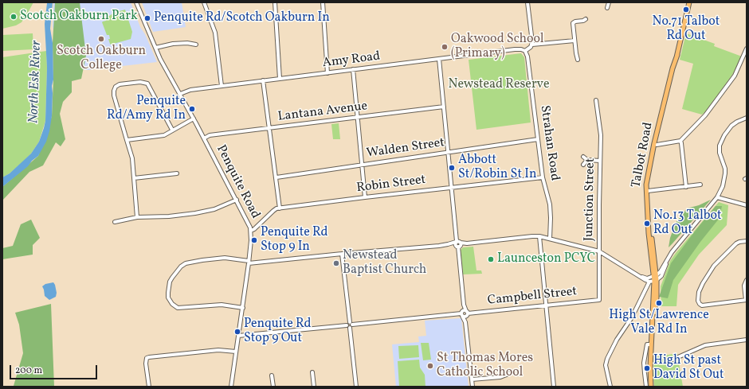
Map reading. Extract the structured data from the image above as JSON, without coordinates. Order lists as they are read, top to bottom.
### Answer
{
  "streets": {
    "main road": ["Talbot Road"],
    "street": [
      "Amy Road",
      "Lantana Avenue",
      "Strahan Road",
      "Walden Street",
      "Penquite Road",
      "Robin Street",
      "Junction Street",
      "Campbell Street"
    ]
  },
  "crossings": [
    ["Amy Road", "Strahan Road"],
    ["Amy Road", "Penquite Road"],
    ["Lantana Avenue", "Penquite Road"],
    ["Strahan Road", "Walden Street"],
    ["Strahan Road", "Robin Street"],
    ["Penquite Road", "Robin Street"],
    ["Junction Street", "Campbell Street"]
  ],
  "water": ["North Esk River"],
  "parks": ["Newstead Reserve"],
  "places": [
    "No.71 Talbot Rd Out",
    "Scotch Oakburn Park",
    "Penquite Rd/Scotch Oakburn In",
    "Scotch Oakburn College",
    "Oakwood School (Primary)",
    "Penquite Rd/Amy Rd In",
    "Abbott St/Robin St In",
    "No.13 Talbot Rd Out",
    "Penquite Rd Stop 9 In",
    "Launceston PCYC",
    "Newstead Baptist Church",
    "High St/Lawrence Vale Rd In",
    "Penquite Rd Stop 9 Out",
    "St Thomas Mores Catholic School",
    "High St past David St Out"
  ],
  "scale_bar": "200 m"
}
